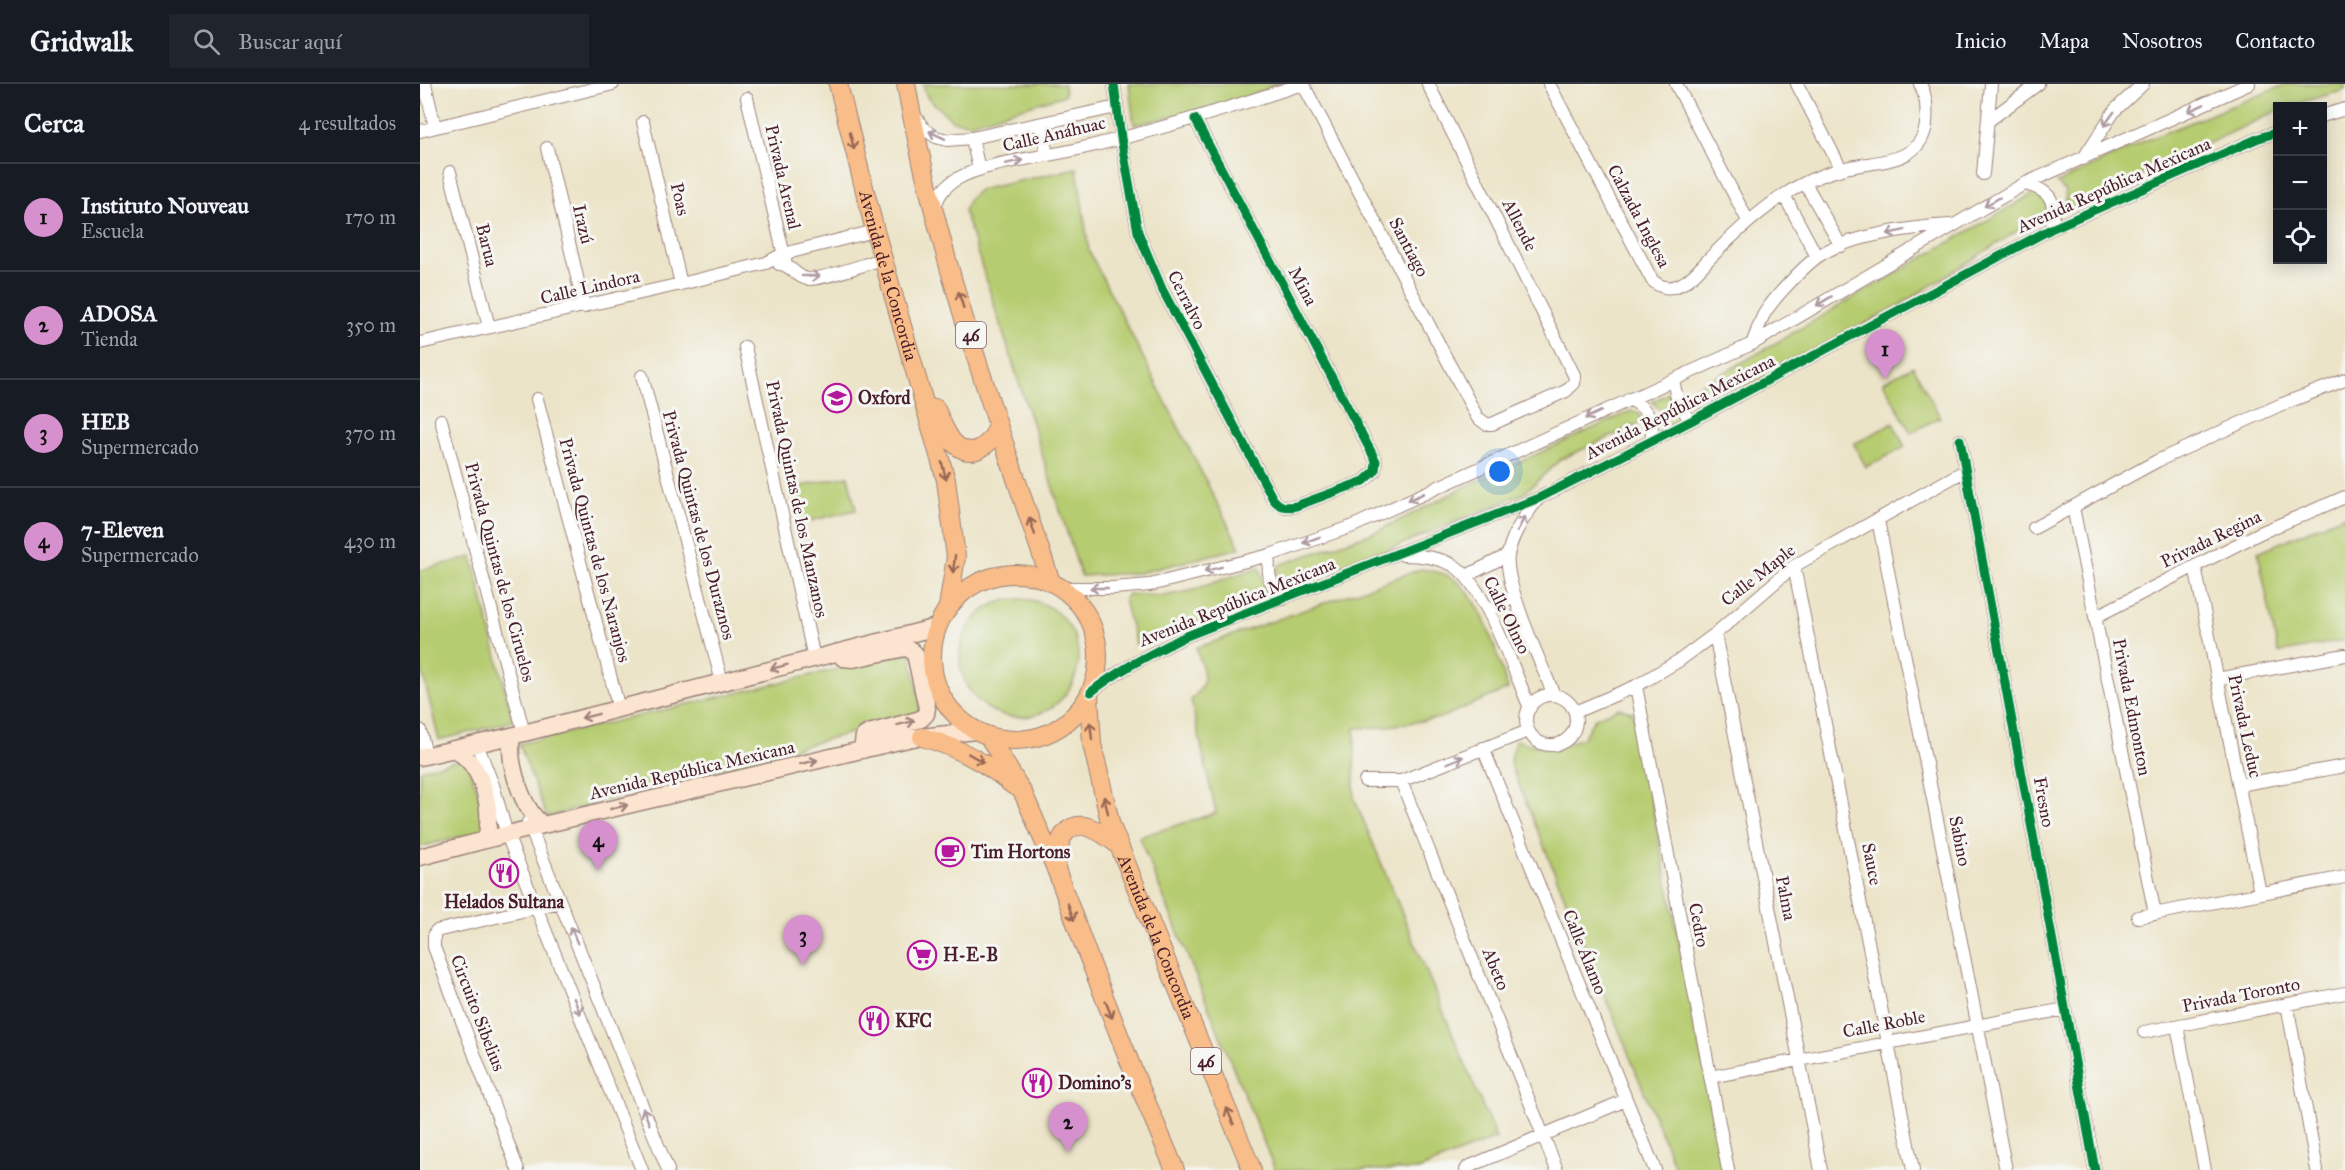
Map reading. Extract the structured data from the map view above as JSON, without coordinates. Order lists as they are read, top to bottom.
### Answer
{
  "streets": {
    "main road": ["Avenida República Mexicana", "Avenida de la Concordia", "46"],
    "street": [
      "Calle Anáhuac",
      "Privada Arenal",
      "Poas",
      "Calzada Inglesa",
      "Irazú",
      "Allende",
      "Barua",
      "Santiago",
      "Mina",
      "Calle Lindora",
      "Cerralvo",
      "Privada Quintas de los Manzanos",
      "Privada Quintas de los Duraznos",
      "Privada Regina",
      "Privada Quintas de los Naranjos",
      "Privada Quintas de los Ciruelos",
      "Calle Maple",
      "Calle Olmo",
      "Privada Edmonton",
      "Privada Leduc",
      "Fresno",
      "Sabino",
      "Sauce",
      "Palma",
      "Cedro",
      "Calle Álamo",
      "Abeto",
      "Privada Toronto",
      "Circuito Sibelius",
      "Calle Roble"
    ]
  },
  "crossings": [
    ["Calle Anáhuac", "Santiago"],
    ["Calle Anáhuac", "Mina"],
    ["Calle Anáhuac", "Cerralvo"],
    ["Calle Anáhuac", "46"],
    ["Privada Arenal", "Calle Lindora"],
    ["Avenida República Mexicana", "Avenida de la Concordia"],
    ["Avenida República Mexicana", "46"],
    ["Avenida República Mexicana", "Calle Olmo"],
    ["Poas", "Calle Lindora"],
    ["Irazú", "Calle Lindora"],
    ["Allende", "Santiago"],
    ["Barua", "Calle Lindora"],
    ["Avenida de la Concordia", "Calle Lindora"],
    ["Avenida de la Concordia", "46"],
    ["Mina", "Cerralvo"],
    ["Privada Regina", "Privada Edmonton"],
    ["Privada Regina", "Privada Leduc"],
    ["Calle Maple", "Calle Olmo"],
    ["Calle Maple", "Fresno"],
    ["Calle Maple", "Sabino"],
    ["Calle Maple", "Sauce"],
    ["Calle Maple", "Palma"],
    ["Calle Maple", "Cedro"],
    ["Fresno", "Calle Roble"],
    ["Sabino", "Calle Roble"],
    ["Sauce", "Calle Roble"],
    ["Palma", "Calle Roble"],
    ["Cedro", "Calle Roble"]
  ],
  "places": {
    "school or university": ["Oxford"],
    "cafe": ["Tim Hortons"],
    "restaurant": ["Helados Sultana", "KFC", "Domino's"],
    "supermarket": ["H-E-B"]
  },
  "page": {
    "header": "Gridwalk",
    "search": "Buscar aquí",
    "nav": [
      "Inicio",
      "Mapa",
      "Nosotros",
      "Contacto"
    ],
    "heading": ["Cerca", "4 resultados"],
    "map_buttons": ["+", "−"],
    "list": [
      {
        "mark": "1",
        "name": "Instituto Nouveau",
        "note": "Escuela",
        "value": "170 m"
      },
      {
        "mark": "2",
        "name": "ADOSA",
        "note": "Tienda",
        "value": "350 m"
      },
      {
        "mark": "3",
        "name": "HEB",
        "note": "Supermercado",
        "value": "370 m"
      },
      {
        "mark": "4",
        "name": "7-Eleven",
        "note": "Supermercado",
        "value": "430 m"
      }
    ],
    "pins": [
      "1",
      "4",
      "3",
      "2"
    ]
  }
}
